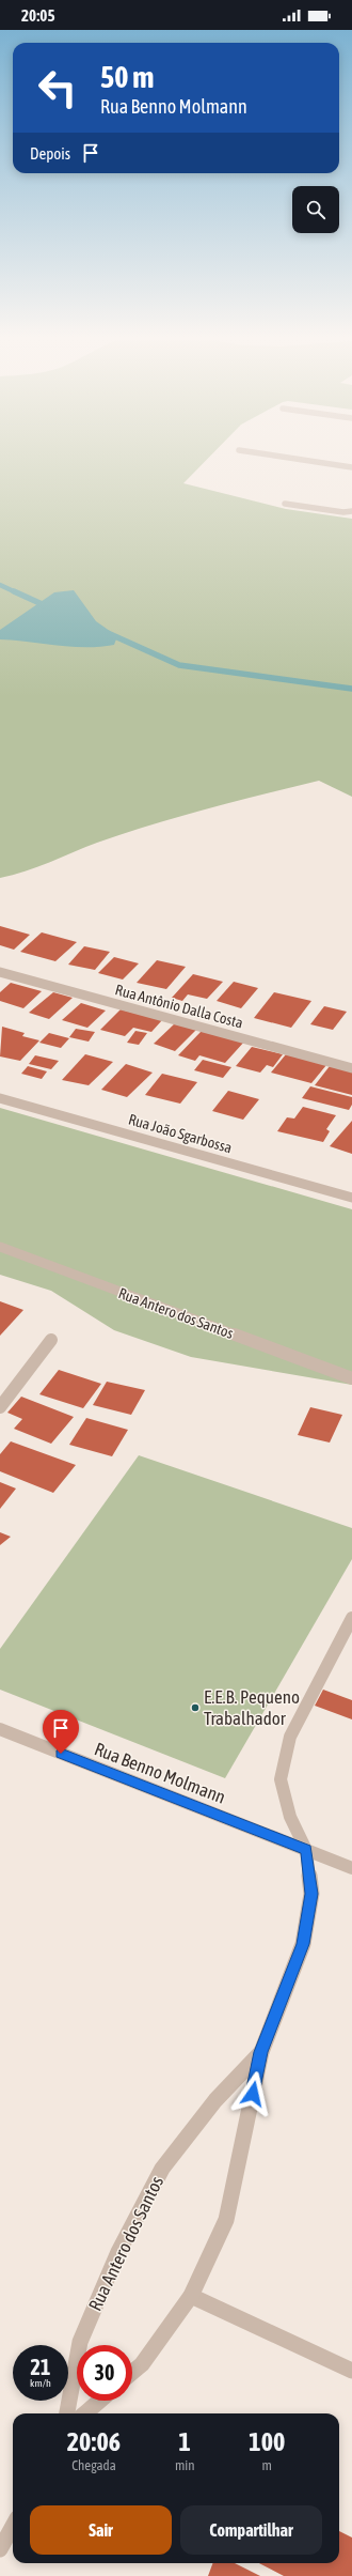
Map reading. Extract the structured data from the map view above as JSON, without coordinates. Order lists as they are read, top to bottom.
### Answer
{
  "streets": {
    "street": [
      "Rua Antônio Dalla Costa",
      "Rua João Sgarbossa",
      "Rua Antero dos Santos",
      "Rua Benno Molmann"
    ]
  },
  "crossings": [
    ["Rua Antero dos Santos", "Rua Benno Molmann"]
  ],
  "places": ["E.E.B. Pequeno Trabalhador"],
  "page": {
    "status": "20:05",
    "turn": ["50 m", "Rua Benno Molmann"],
    "then": "Depois",
    "speed": "21 km/h",
    "limit": "30",
    "eta": [
      "20:06",
      "Chegada",
      "1",
      "min",
      "100",
      "m"
    ],
    "buttons": ["Sair", "Compartilhar"]
  }
}
